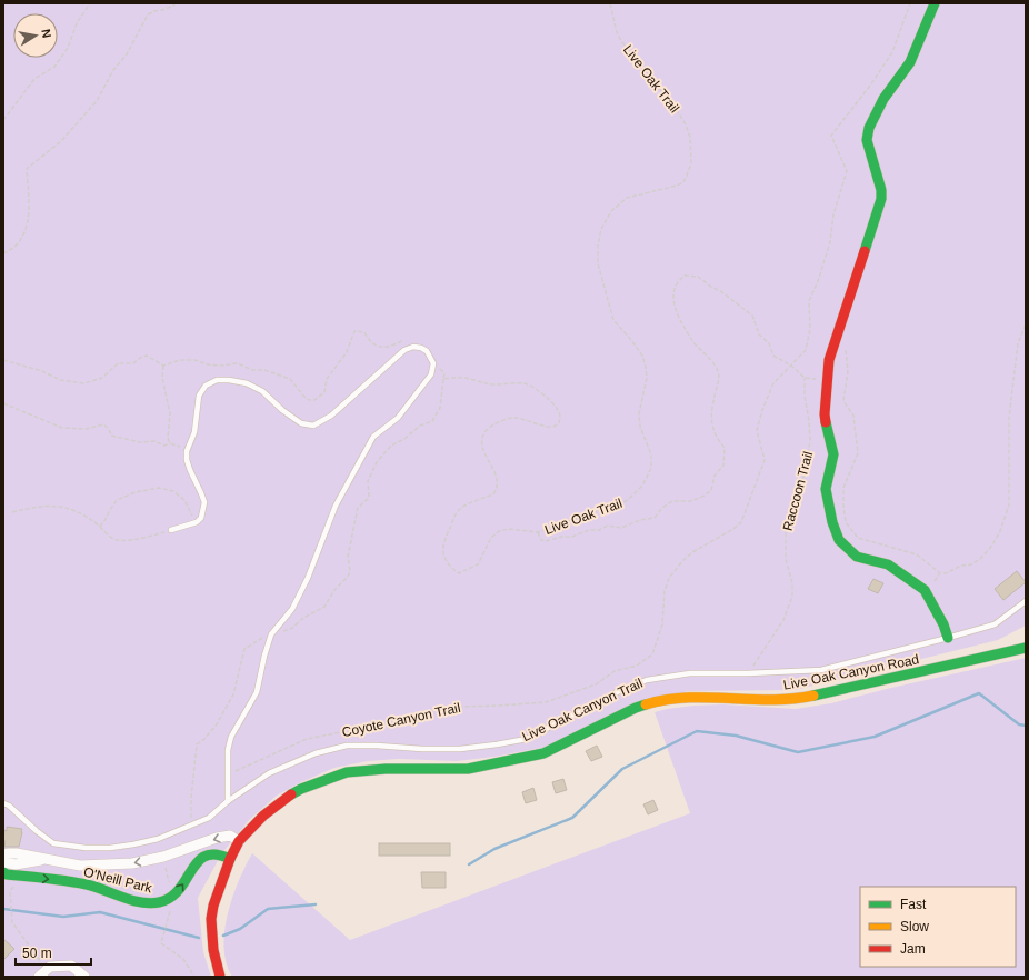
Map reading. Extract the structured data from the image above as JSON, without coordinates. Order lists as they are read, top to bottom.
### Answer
{
  "streets": {
    "main road": ["Live Oak Canyon Road", "O'Neill Park"],
    "lane": ["Live Oak Canyon Trail"],
    "path": ["Live Oak Trail", "Raccoon Trail", "Coyote Canyon Trail"]
  },
  "crossings": [
    ["Raccoon Trail", "Live Oak Canyon Trail"],
    ["Live Oak Canyon Road", "O'Neill Park"]
  ],
  "legend": ["Fast", "Slow", "Jam"],
  "scale_bar": "50 m",
  "north": "right"
}
